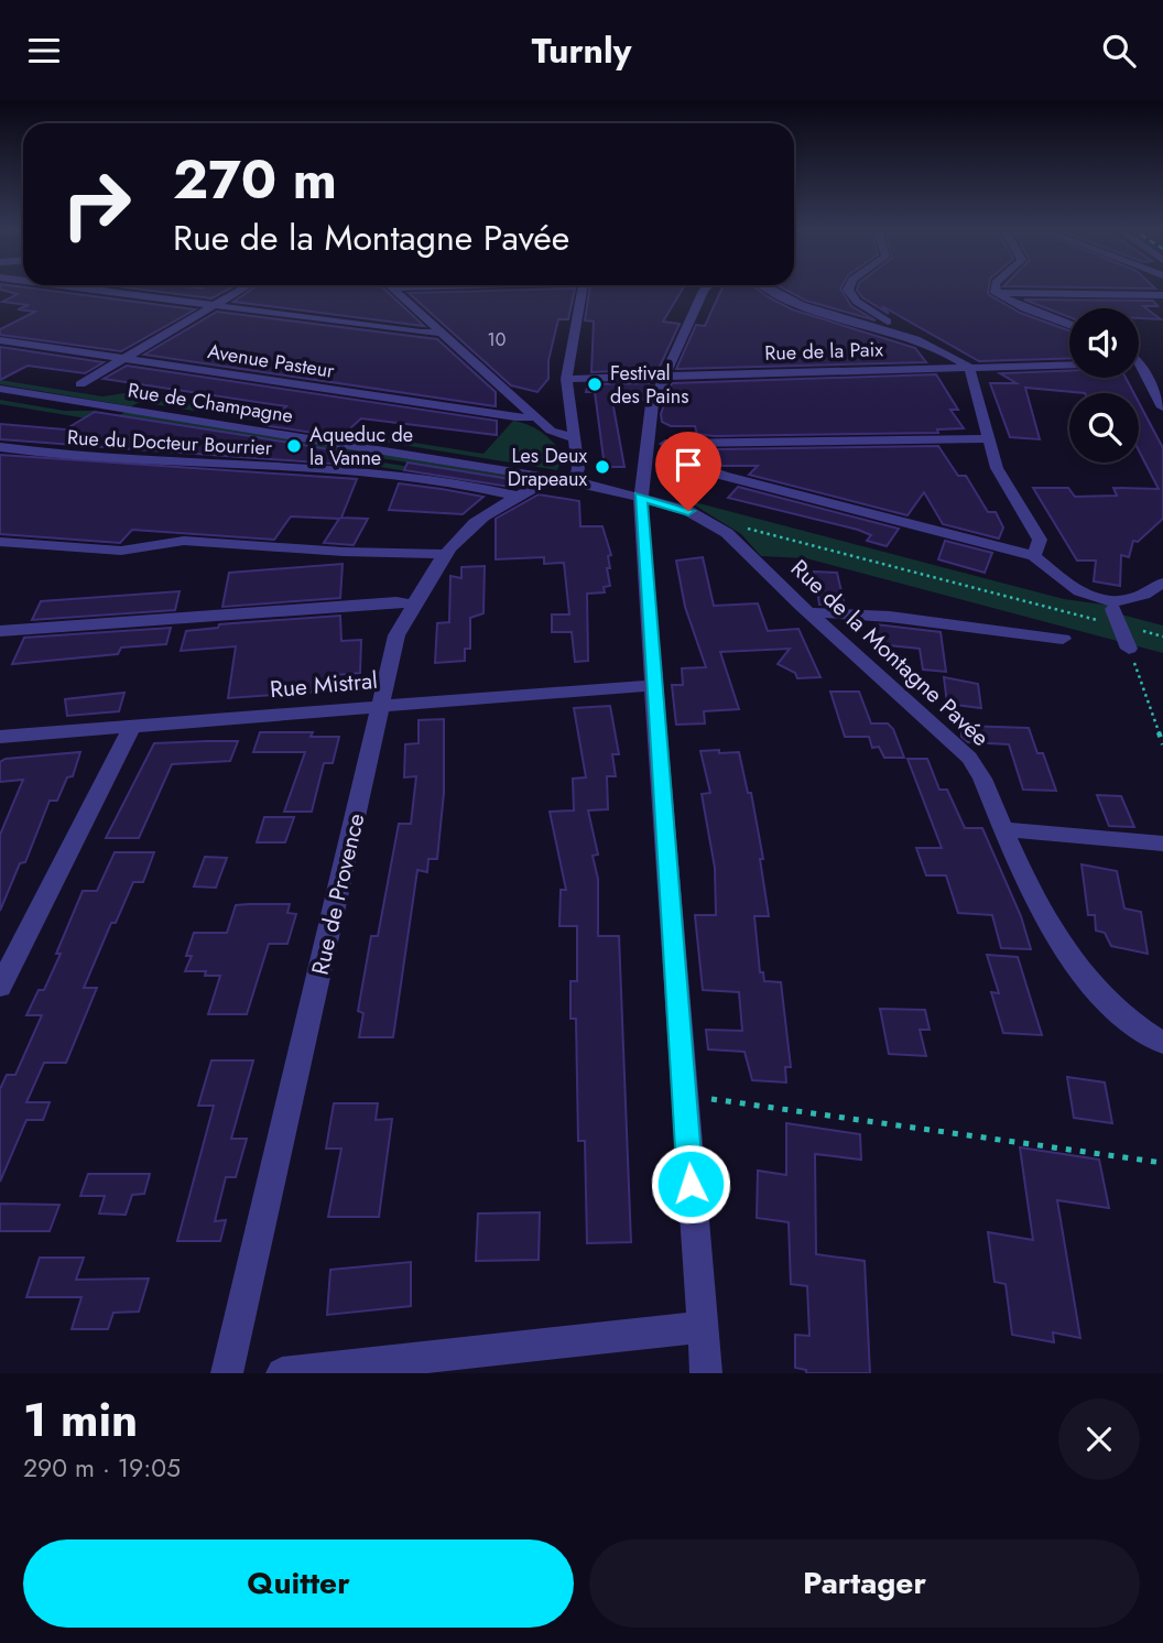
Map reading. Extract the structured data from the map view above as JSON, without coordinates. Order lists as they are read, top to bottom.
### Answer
{
  "streets": {
    "street": [
      "Rue de la Paix",
      "Avenue Pasteur",
      "Rue de Champagne",
      "Rue du Docteur Bourrier",
      "Rue de la Montagne Pavée",
      "Rue Mistral",
      "Rue de Provence"
    ]
  },
  "crossings": [
    ["Rue de Champagne", "Rue de la Montagne Pavée"],
    ["Rue de Champagne", "Rue de Provence"],
    ["Rue du Docteur Bourrier", "Rue de Provence"],
    ["Rue Mistral", "Rue de Provence"]
  ],
  "places": ["Festival des Pains", "Aqueduc de la Vanne", "Les Deux Drapeaux"],
  "house_numbers": ["10"],
  "page": {
    "header": "Turnly",
    "turn": ["270 m", "Rue de la Montagne Pavée"],
    "heading": ["1 min", "290 m · 19:05"],
    "buttons": ["Quitter", "Partager"]
  }
}
